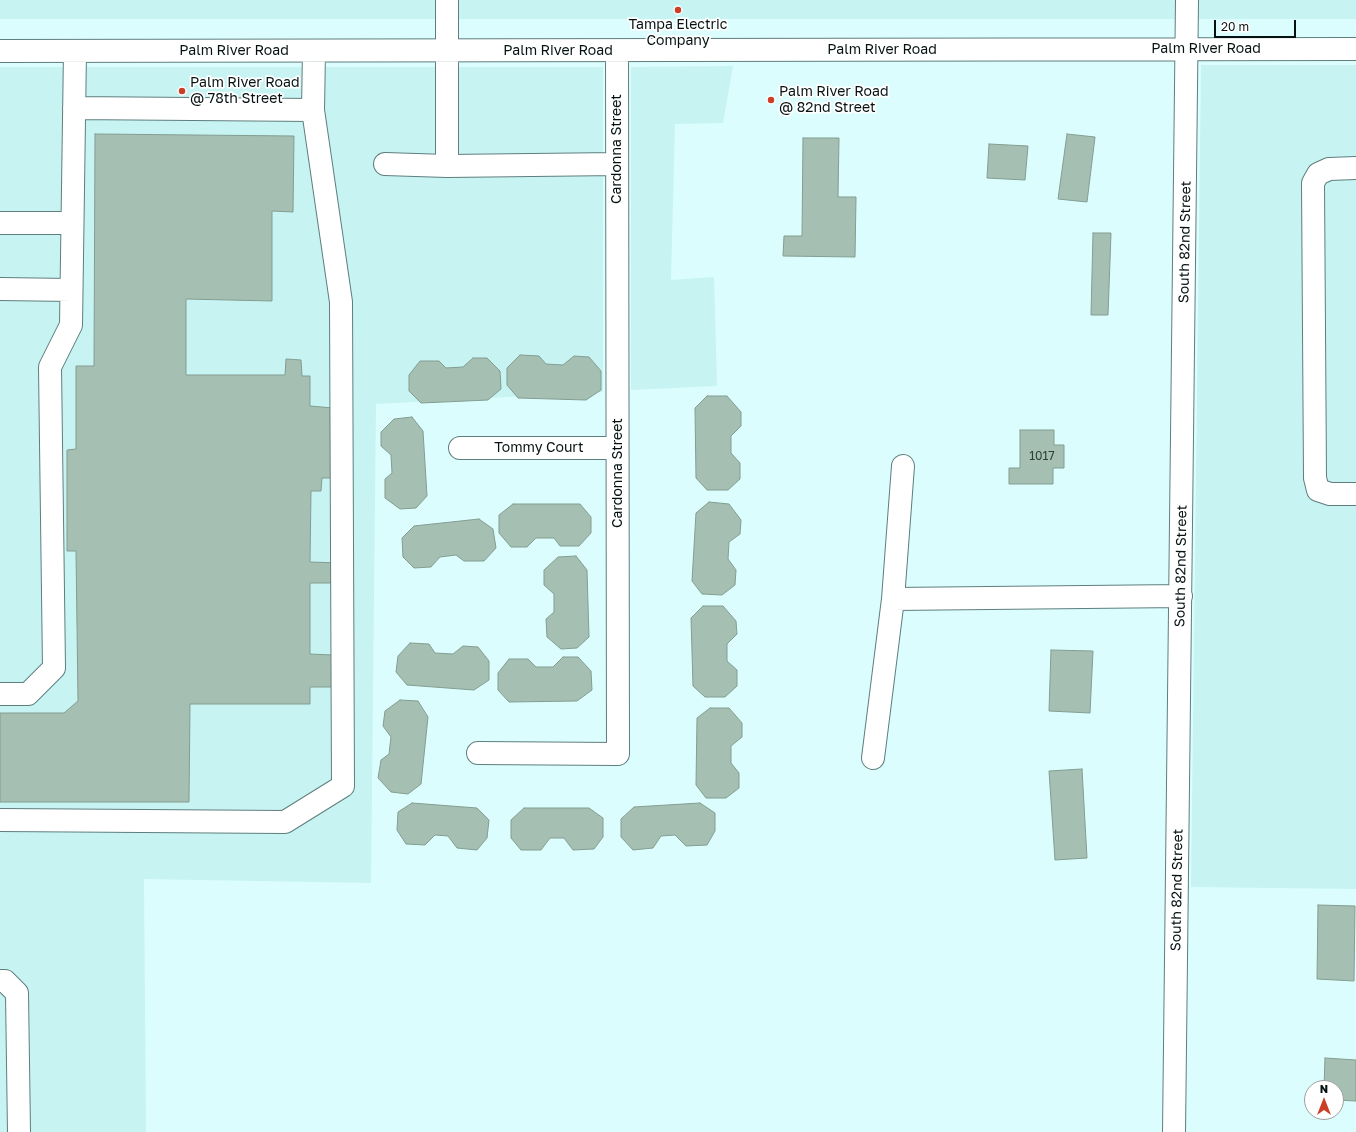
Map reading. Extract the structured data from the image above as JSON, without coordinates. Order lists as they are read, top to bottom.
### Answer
{
  "streets": {
    "street": [
      "Palm River Road",
      "Cardonna Street",
      "South 82nd Street",
      "Tommy Court"
    ]
  },
  "crossings": [
    ["Palm River Road", "Cardonna Street"],
    ["Palm River Road", "South 82nd Street"],
    ["Cardonna Street", "Tommy Court"]
  ],
  "places": ["Tampa Electric Company", "Palm River Road @ 78th Street", "Palm River Road @ 82nd Street"],
  "house_numbers": ["1017"],
  "scale_bar": "20 m",
  "north": "top"
}
